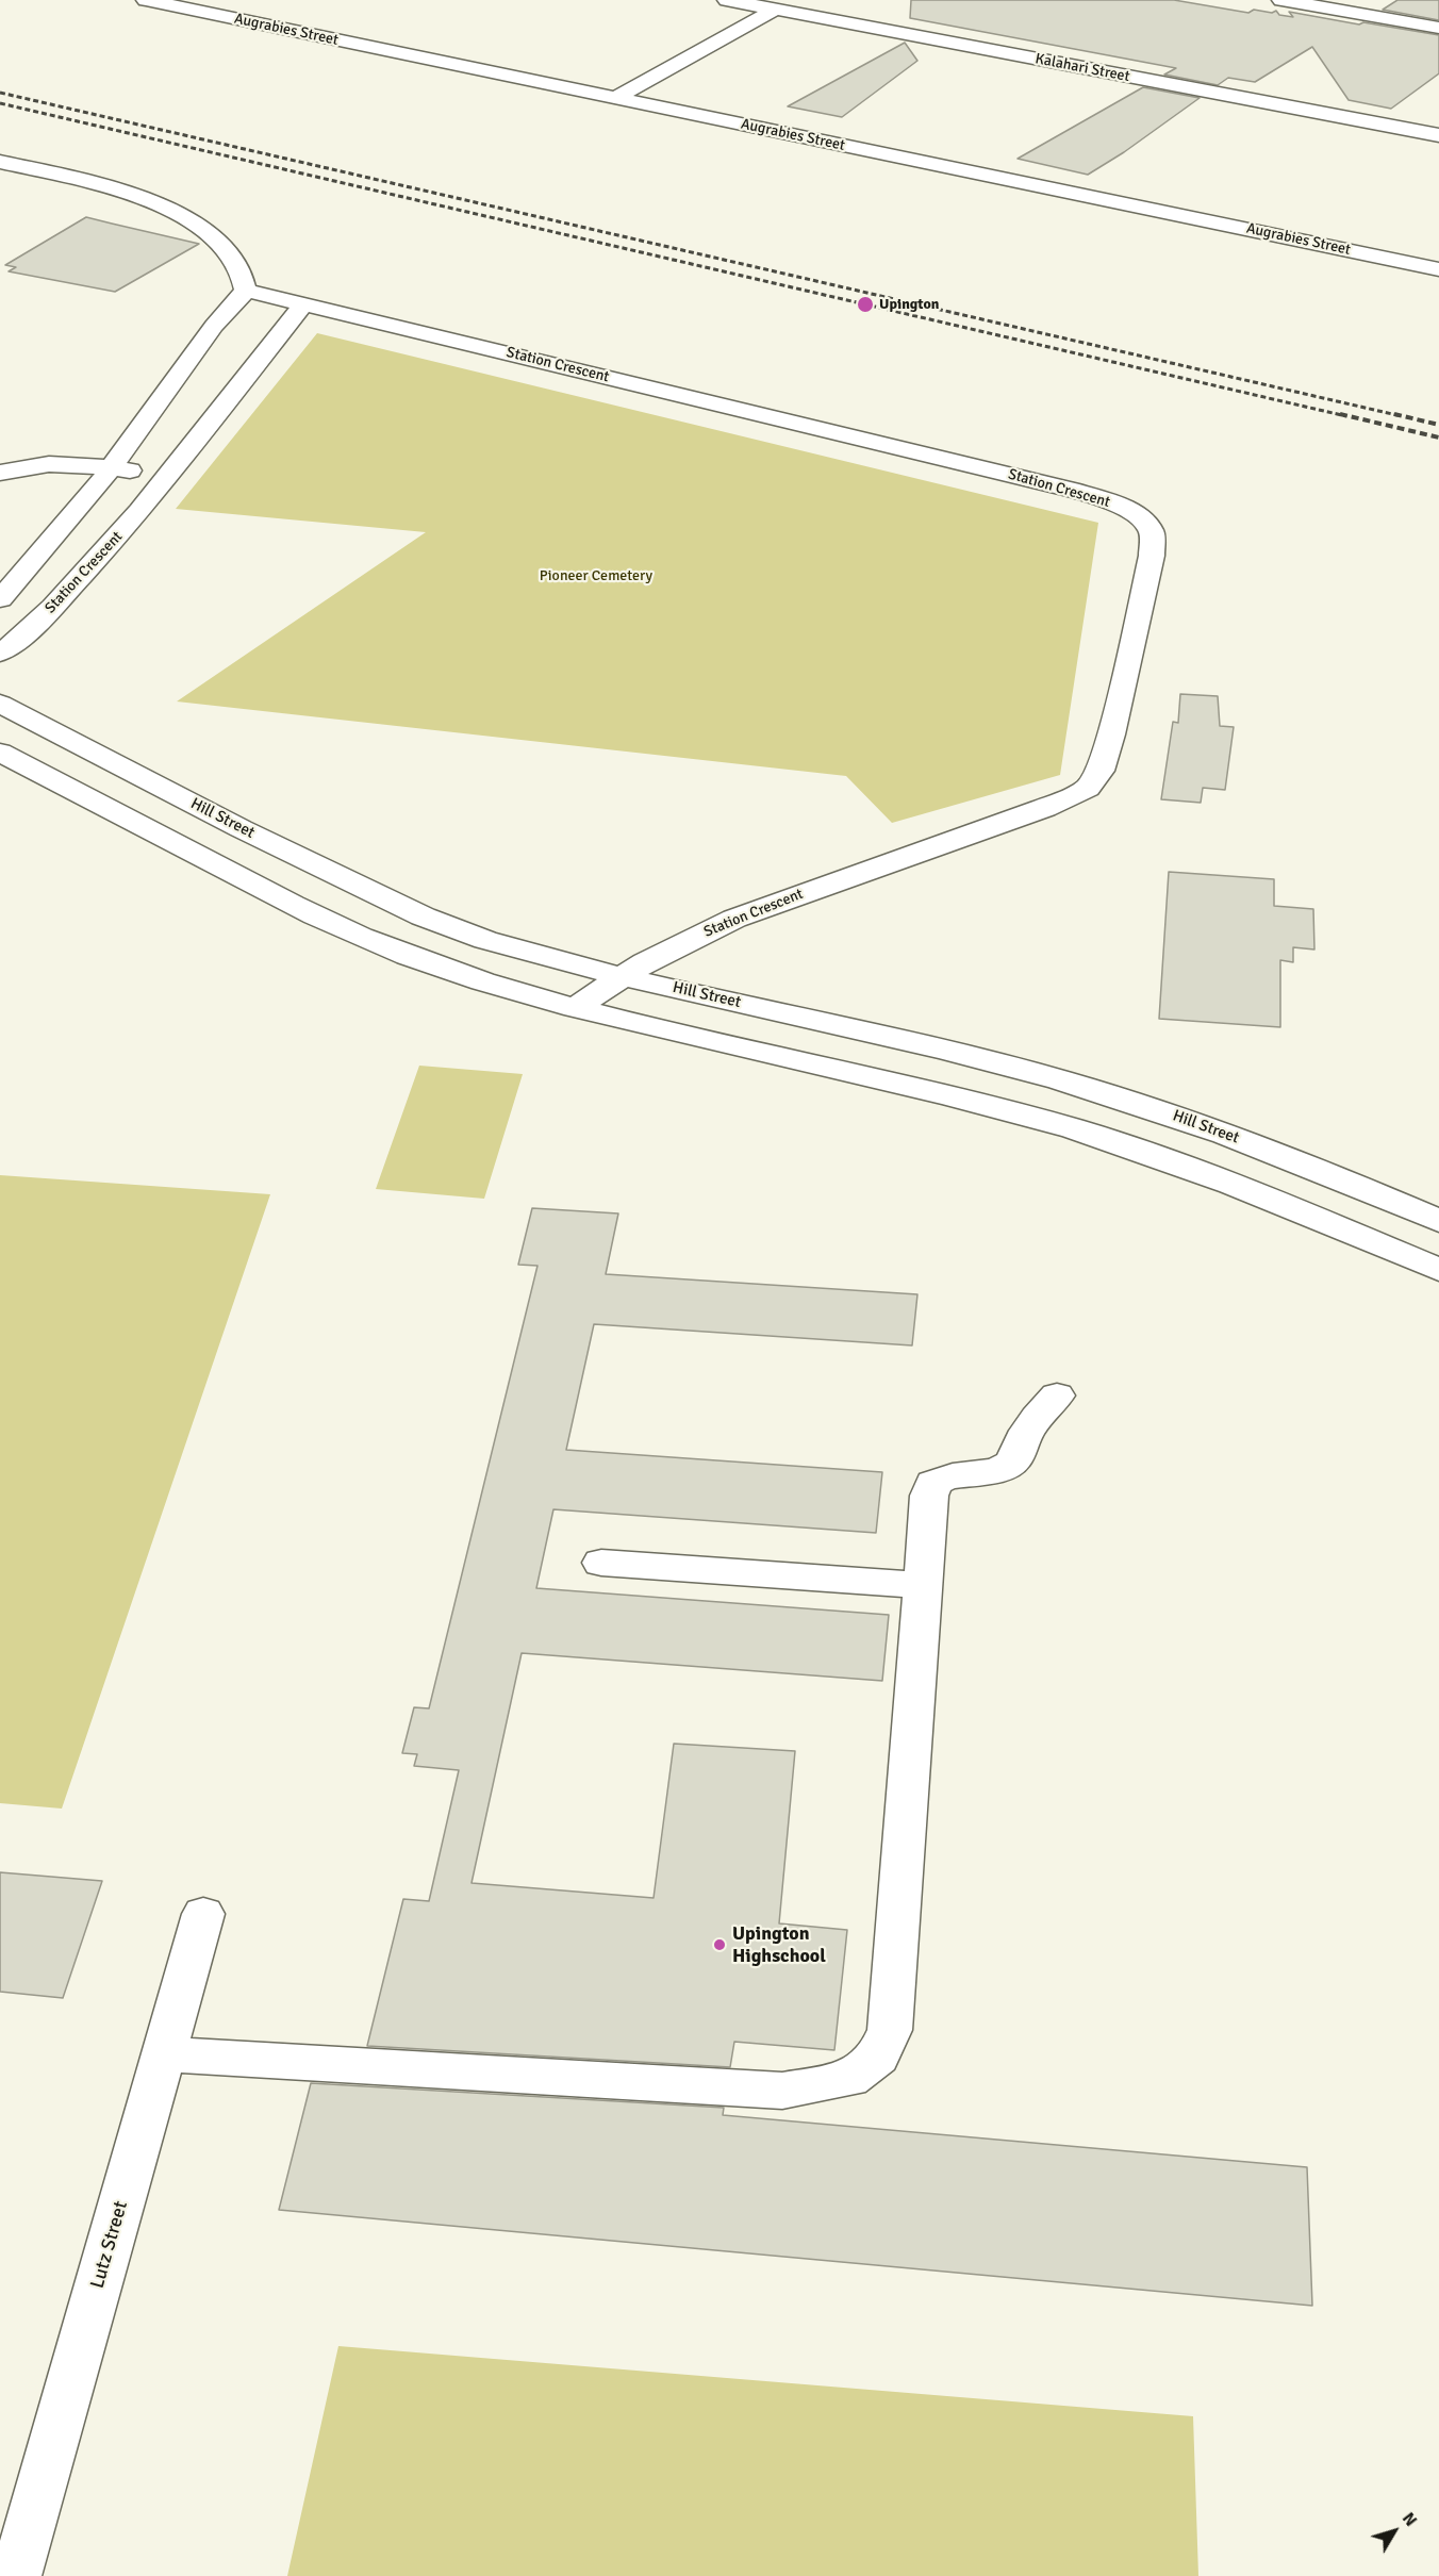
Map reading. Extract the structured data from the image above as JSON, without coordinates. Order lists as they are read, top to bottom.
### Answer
{
  "streets": {
    "street": [
      "Augrabies Street",
      "Kalahari Street",
      "Station Crescent",
      "Hill Street",
      "Lutz Street"
    ]
  },
  "crossings": [
    ["Station Crescent", "Hill Street"]
  ],
  "parks": ["Pioneer Cemetery"],
  "places": ["Upington", "Upington Highschool"],
  "north": "top right"
}
